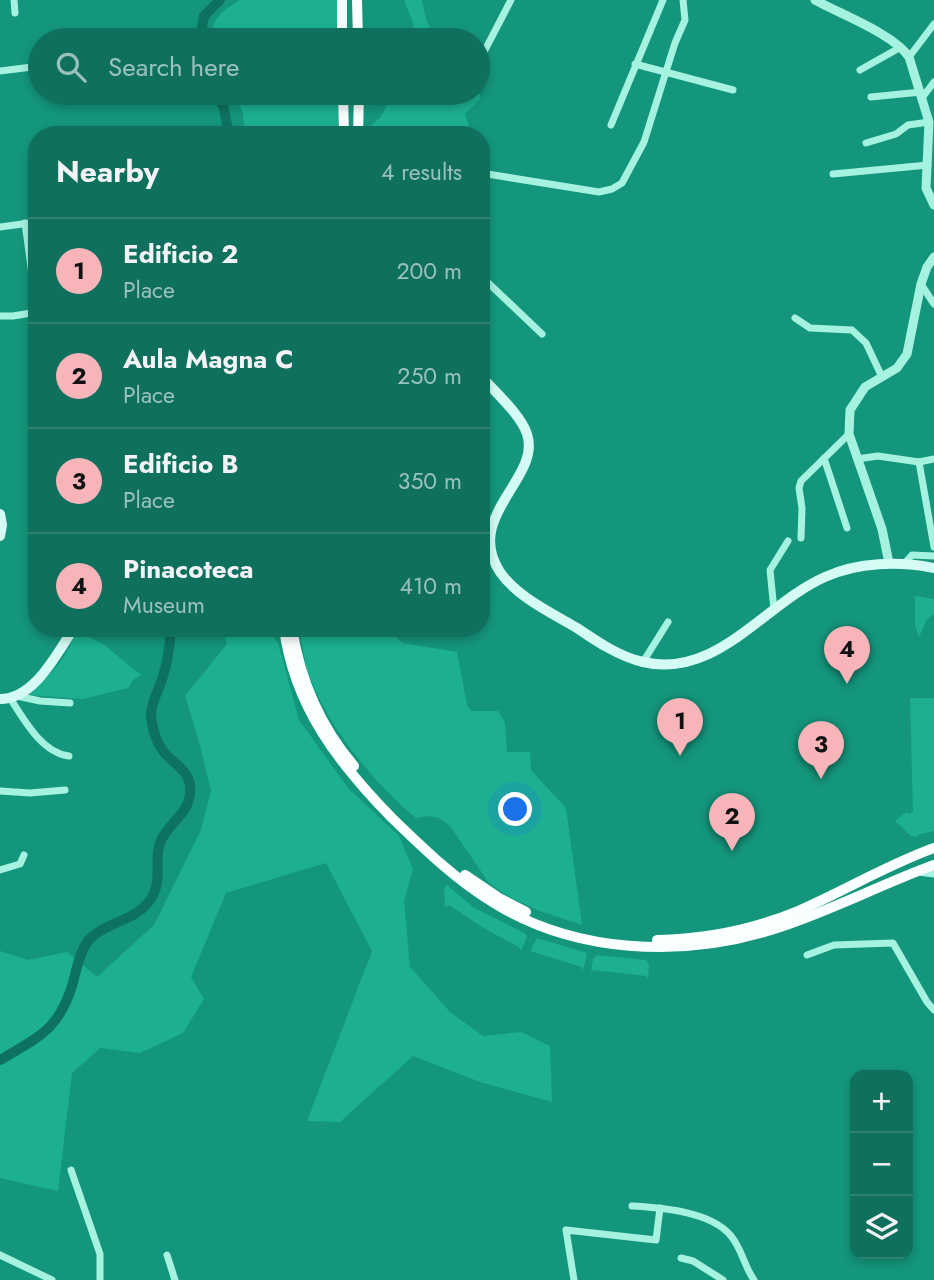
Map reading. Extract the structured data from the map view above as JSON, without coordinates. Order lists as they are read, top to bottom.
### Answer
{
  "page": {
    "search": "Search here",
    "heading": ["Nearby", "4 results"],
    "list": [
      {
        "mark": "1",
        "name": "Edificio 2",
        "note": "Place",
        "value": "200 m"
      },
      {
        "mark": "2",
        "name": "Aula Magna C",
        "note": "Place",
        "value": "250 m"
      },
      {
        "mark": "3",
        "name": "Edificio B",
        "note": "Place",
        "value": "350 m"
      },
      {
        "mark": "4",
        "name": "Pinacoteca",
        "note": "Museum",
        "value": "410 m"
      }
    ],
    "pins": [
      "4",
      "1",
      "3",
      "2"
    ],
    "map_buttons": ["+", "−"]
  }
}
